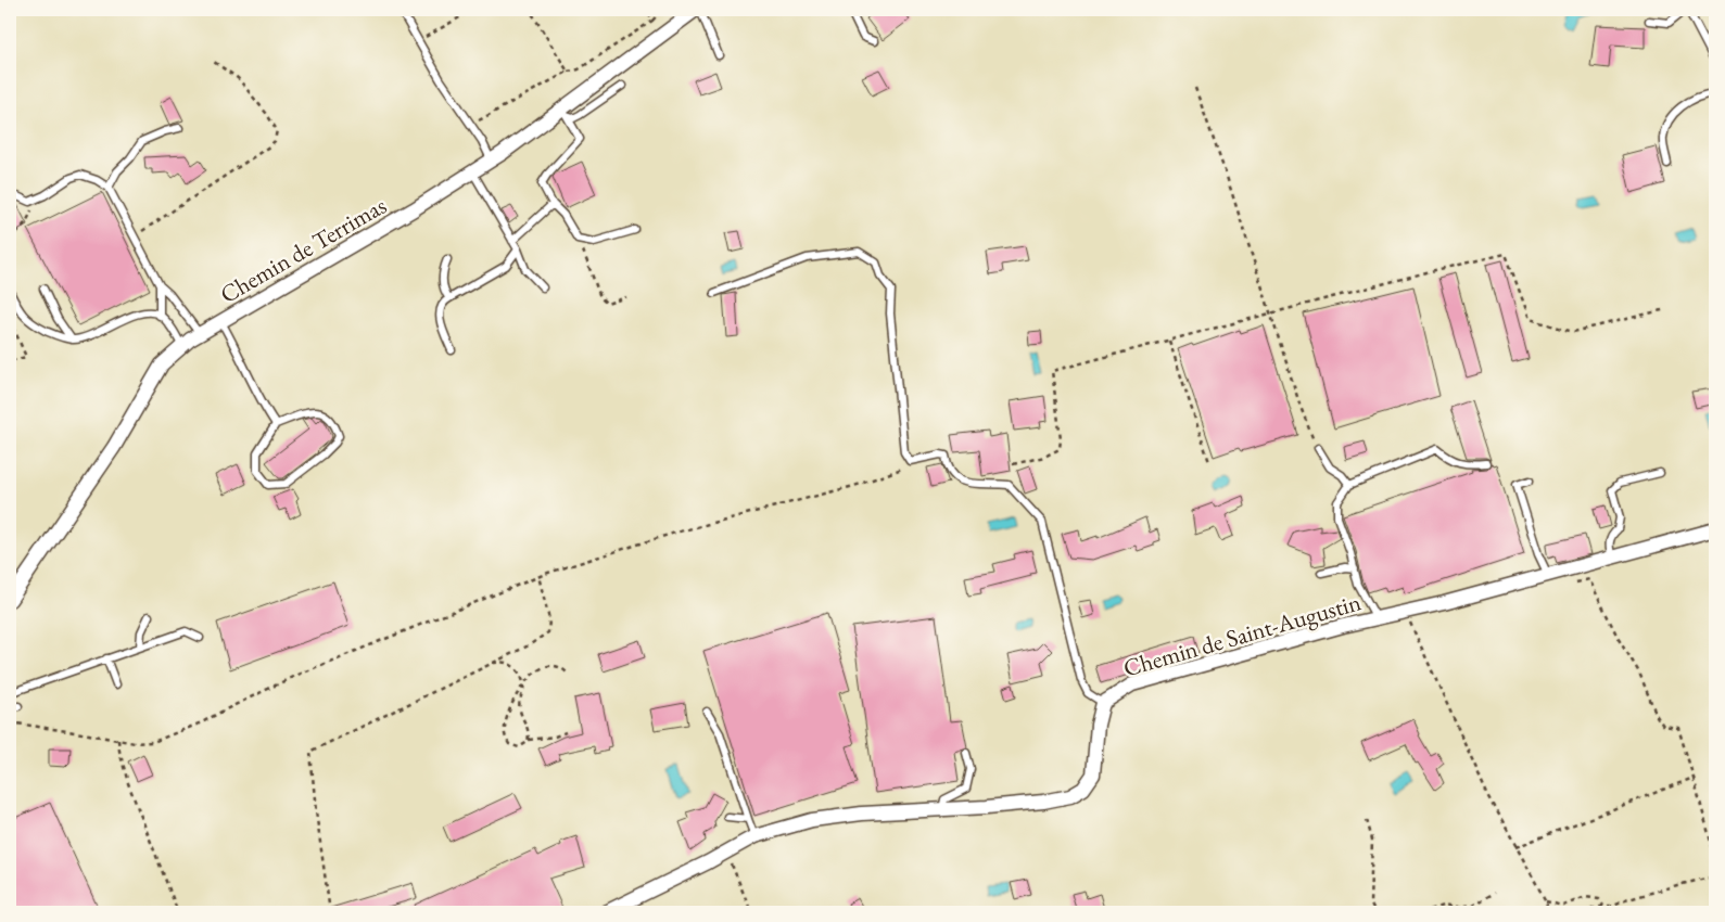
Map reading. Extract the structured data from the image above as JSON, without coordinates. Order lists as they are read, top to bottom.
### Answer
{
  "streets": {
    "street": ["Chemin de Terrimas", "Chemin de Saint-Augustin"]
  }
}
